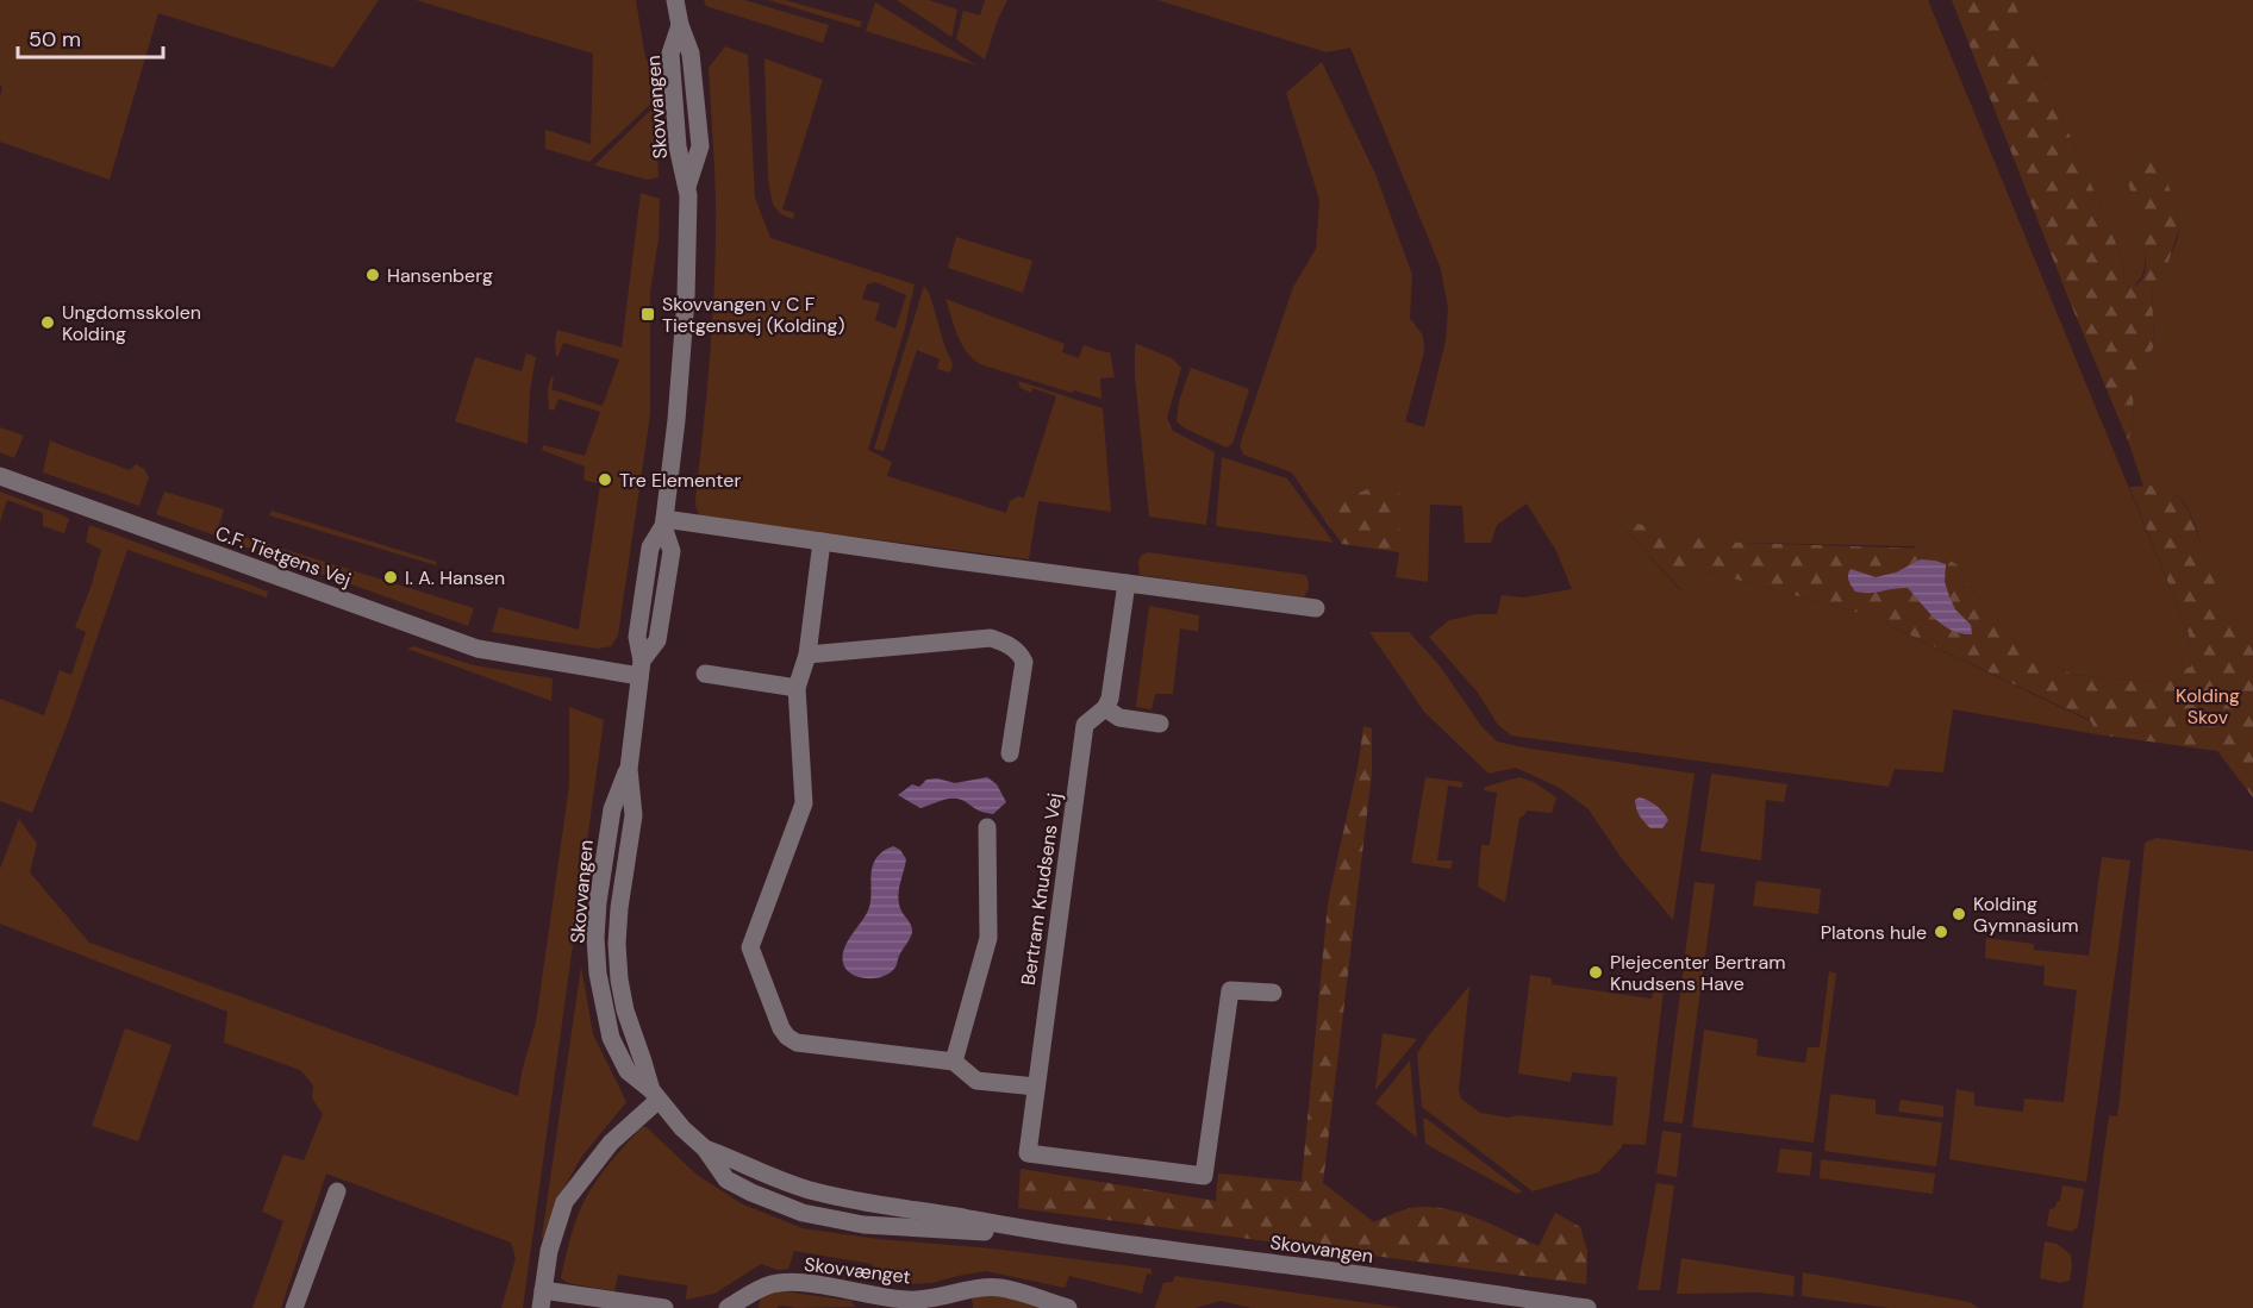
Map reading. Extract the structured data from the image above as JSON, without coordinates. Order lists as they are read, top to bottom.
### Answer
{
  "streets": {
    "street": [
      "Skovvangen",
      "C.F. Tietgens Vej",
      "Bertram Knudsens Vej",
      "Skovvænget"
    ]
  },
  "crossings": [
    ["Skovvangen", "C.F. Tietgens Vej"]
  ],
  "parks": ["Kolding Skov"],
  "places": {
    "other": [
      "Hansenberg",
      "Ungdomsskolen Kolding",
      "Tre Elementer",
      "I. A. Hansen",
      "Kolding Gymnasium",
      "Platons hule",
      "Plejecenter Bertram Knudsens Have"
    ],
    "transit": ["Skovvangen v C F Tietgensvej (Kolding)"]
  },
  "scale_bar": "50 m"
}
